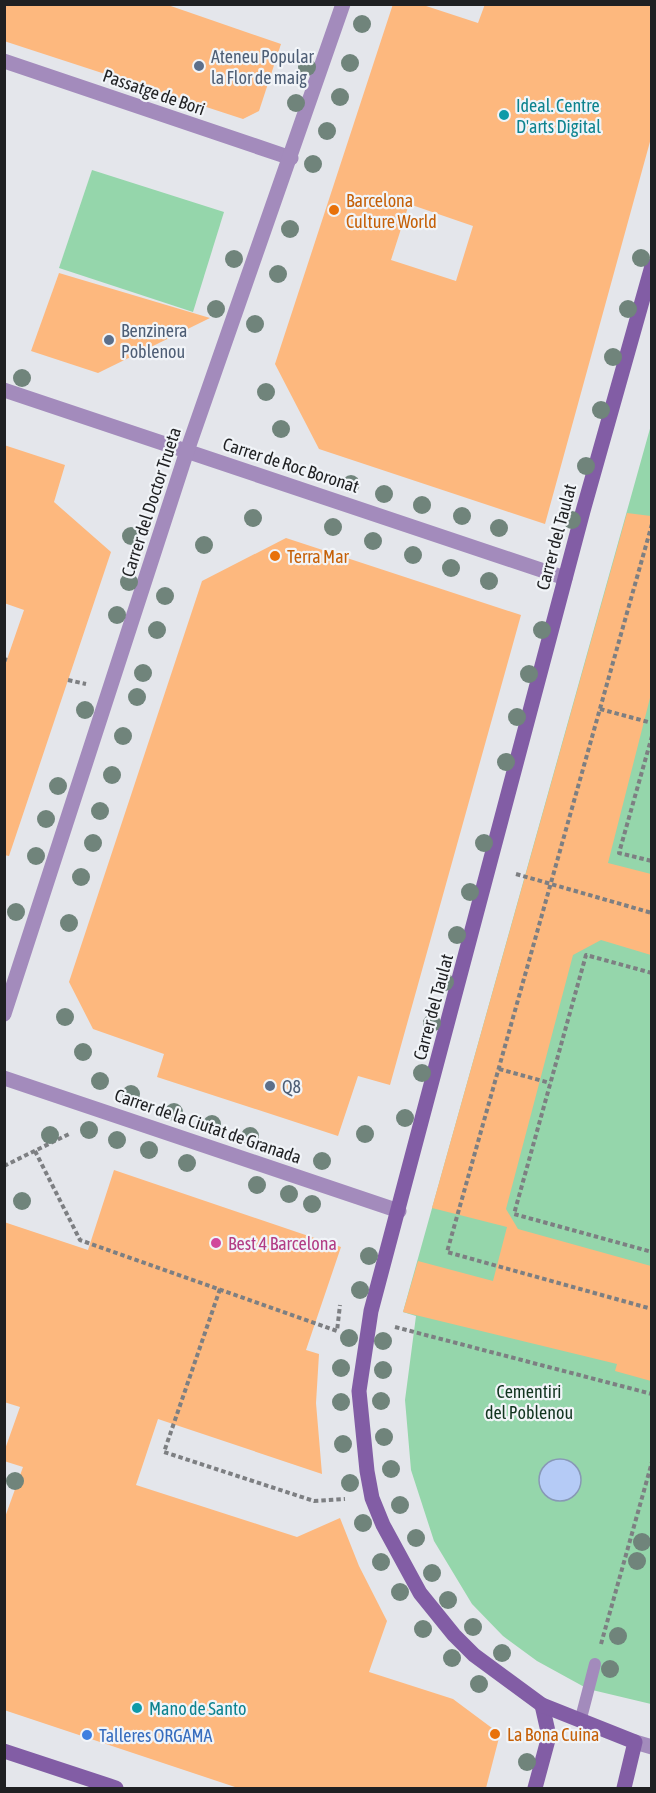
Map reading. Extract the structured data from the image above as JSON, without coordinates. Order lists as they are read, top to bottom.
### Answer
{
  "streets": {
    "street": [
      "Passatge de Bori",
      "Carrer de Roc Boronat",
      "Carrer del Doctor Trueta",
      "Carrer del Taulat",
      "Carrer de la Ciutat de Granada"
    ]
  },
  "crossings": [
    ["Passatge de Bori", "Carrer del Doctor Trueta"],
    ["Carrer de Roc Boronat", "Carrer del Doctor Trueta"],
    ["Carrer de Roc Boronat", "Carrer del Taulat"],
    ["Carrer del Taulat", "Carrer de la Ciutat de Granada"]
  ],
  "parks": ["Cementiri del Poblenou"],
  "places": [
    "Ateneu Popular la Flor de maig",
    "Ideal. Centre D'arts Digital",
    "Barcelona Culture World",
    "Benzinera Poblenou",
    "Terra Mar",
    "Q8",
    "Best 4 Barcelona",
    "Mano de Santo",
    "La Bona Cuina",
    "Talleres ORGAMA"
  ]
}
